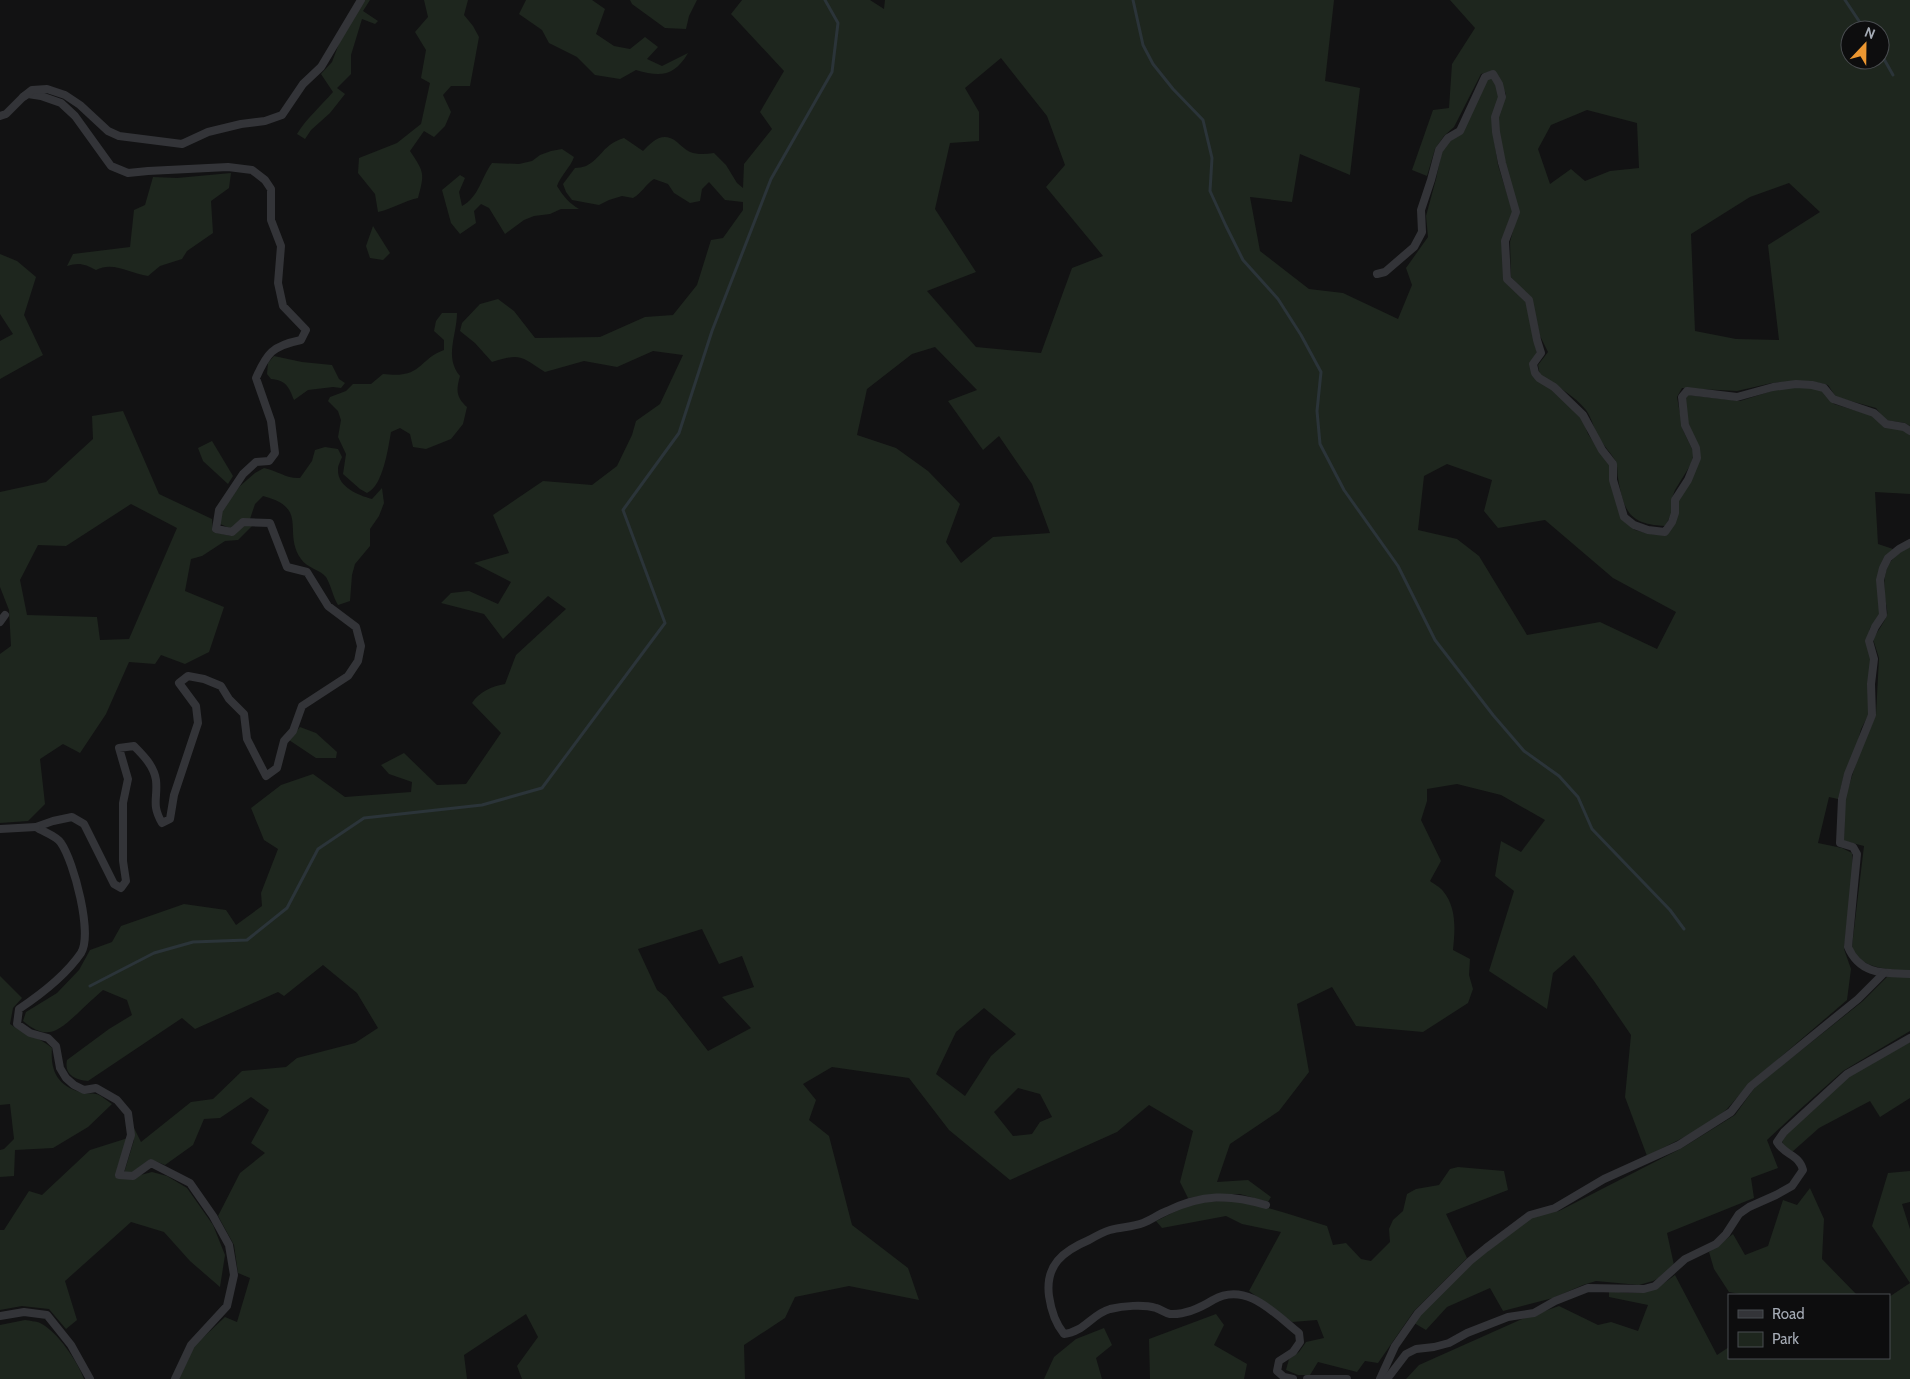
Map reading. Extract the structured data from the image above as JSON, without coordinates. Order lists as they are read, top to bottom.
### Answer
{
  "legend": ["Road", "Park"],
  "north": "top"
}
